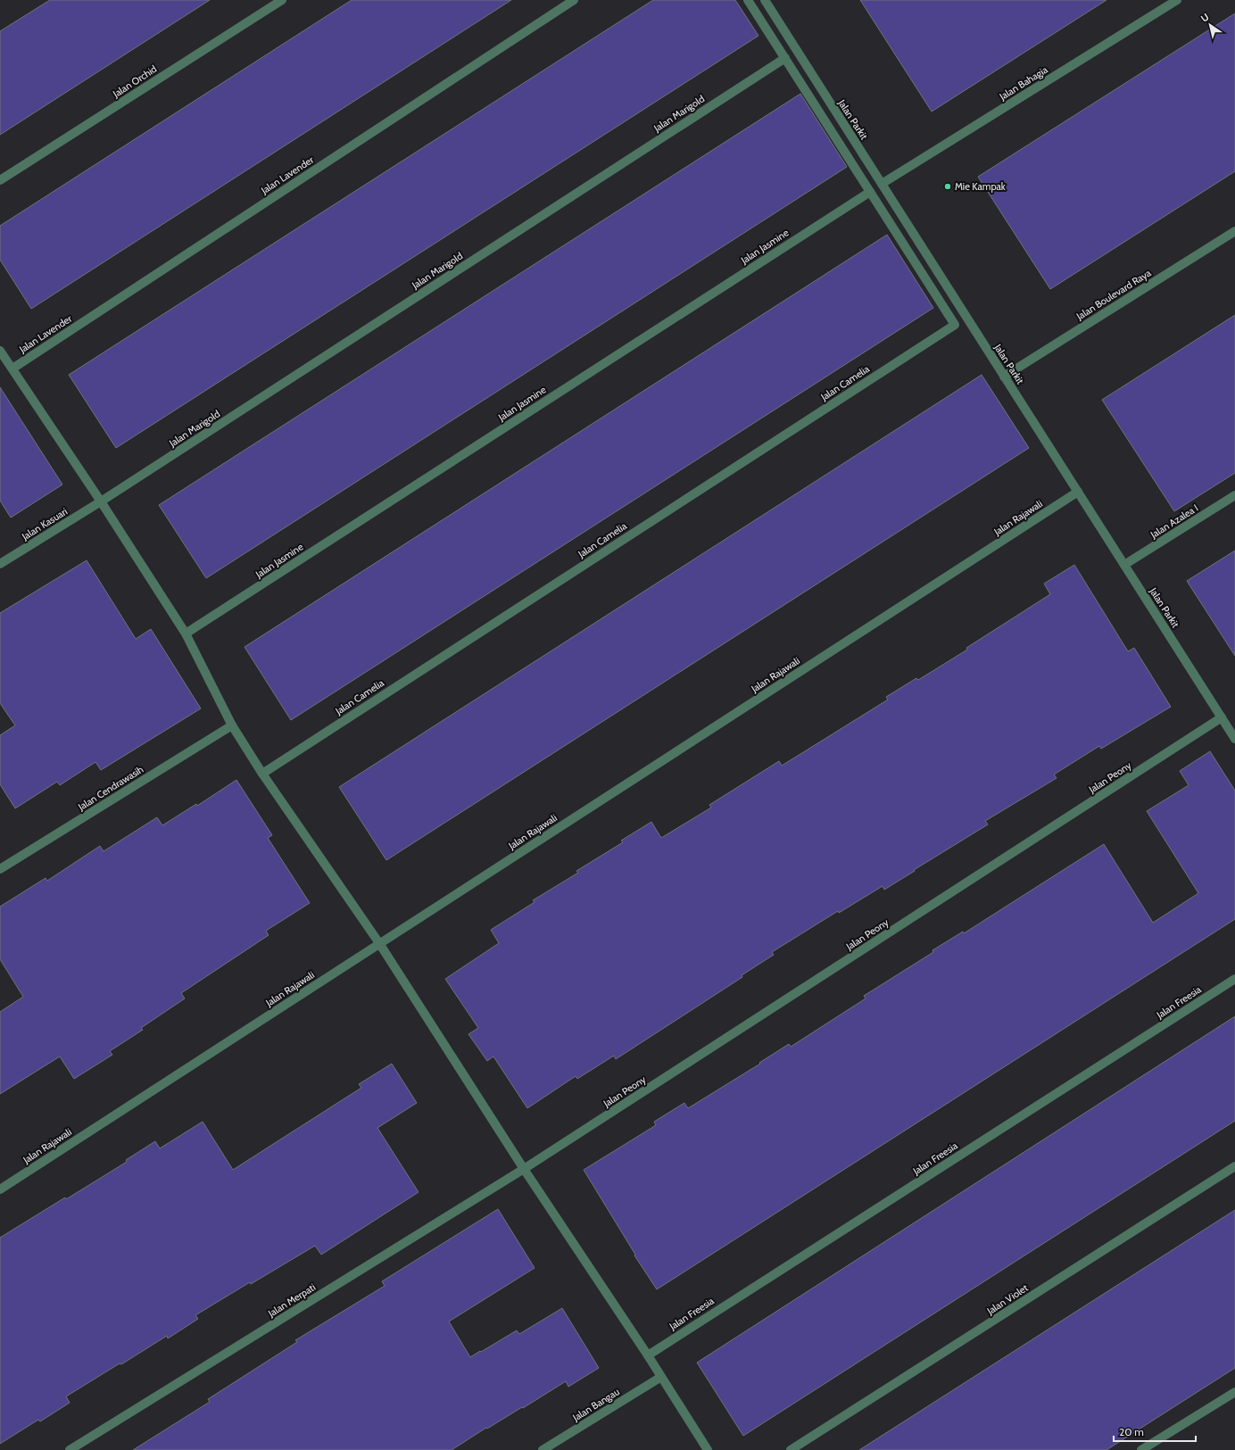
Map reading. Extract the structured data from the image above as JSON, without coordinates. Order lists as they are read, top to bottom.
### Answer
{
  "streets": {
    "street": [
      "Jalan Orchid",
      "Jalan Bahagia",
      "Jalan Marigold",
      "Jalan Parkit",
      "Jalan Lavender",
      "Jalan Jasmine",
      "Jalan Boulevard Raya",
      "Jalan Camelia",
      "Jalan Rajawali",
      "Jalan Azalea I",
      "Jalan Kasuari",
      "Jalan Peony",
      "Jalan Cendrawasih",
      "Jalan Freesia",
      "Jalan Violet",
      "Jalan Merpati",
      "Jalan Bangau"
    ]
  },
  "crossings": [
    ["Jalan Bahagia", "Jalan Parkit"],
    ["Jalan Marigold", "Jalan Kasuari"],
    ["Jalan Parkit", "Jalan Boulevard Raya"],
    ["Jalan Parkit", "Jalan Rajawali"],
    ["Jalan Parkit", "Jalan Azalea I"],
    ["Jalan Parkit", "Jalan Peony"],
    ["Jalan Jasmine", "Jalan Camelia"],
    ["Jalan Peony", "Jalan Merpati"]
  ],
  "places": ["Mie Kampak"],
  "scale_bar": "20 m",
  "north": "top left"
}
